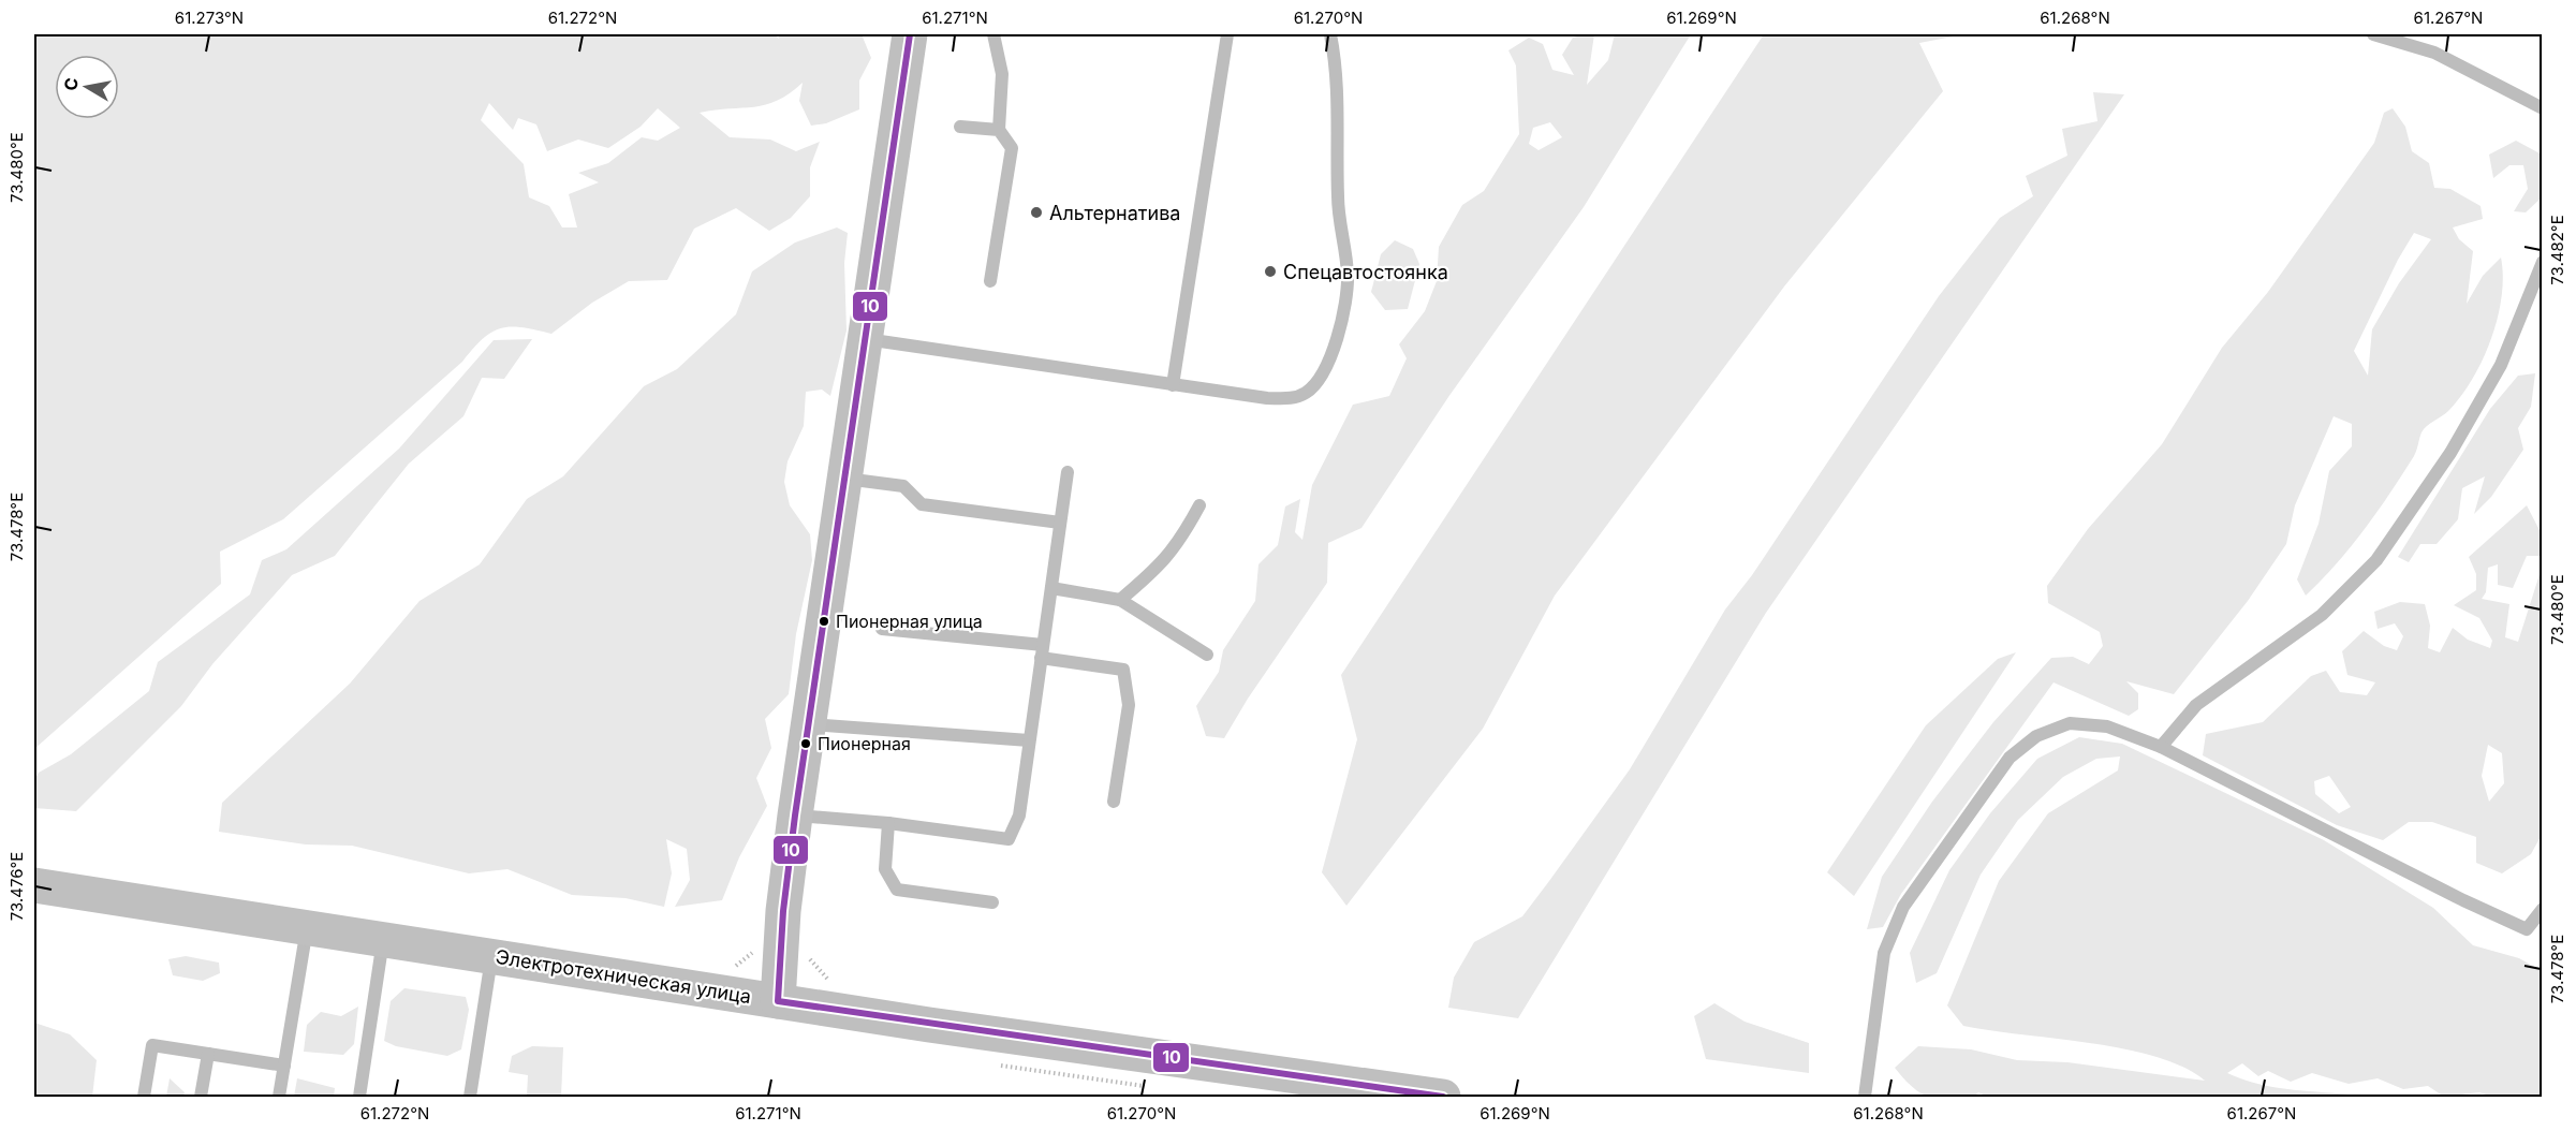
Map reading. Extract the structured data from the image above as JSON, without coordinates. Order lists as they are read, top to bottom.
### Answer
{
  "streets": {
    "main road": ["Электротехническая улица"]
  },
  "places": [
    "Альтернатива",
    "Спецавтостоянка",
    "Пионерная улица",
    "Пионерная"
  ],
  "lines": ["transit line 10"],
  "north": "left",
  "coordinates": [
    "61.273°N",
    "61.272°N",
    "61.271°N",
    "61.270°N",
    "61.269°N",
    "61.268°N",
    "61.267°N",
    "73.480°E",
    "73.482°E",
    "73.478°E",
    "73.476°E"
  ]
}
